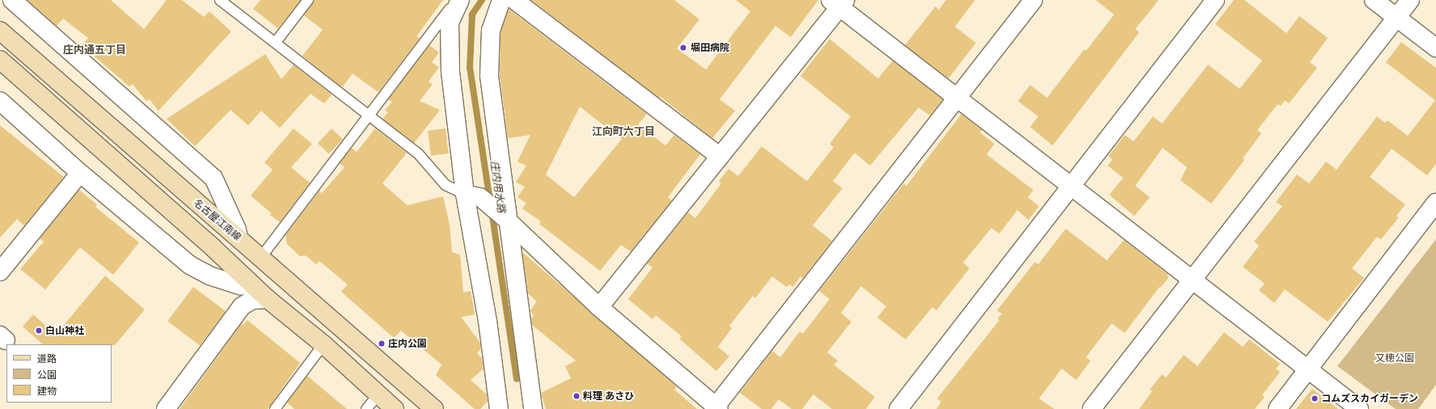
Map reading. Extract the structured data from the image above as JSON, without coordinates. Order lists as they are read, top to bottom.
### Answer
{
  "streets": {
    "main road": ["名古屋江南線"]
  },
  "districts": ["庄内通五丁目", "江向町六丁目"],
  "water": ["庄内用水路"],
  "parks": ["又穂公園"],
  "places": [
    "堀田病院",
    "白山神社",
    "庄内公園",
    "料理 あさひ",
    "コムズスカイガーデン"
  ],
  "legend": ["道路", "公園", "建物"]
}
